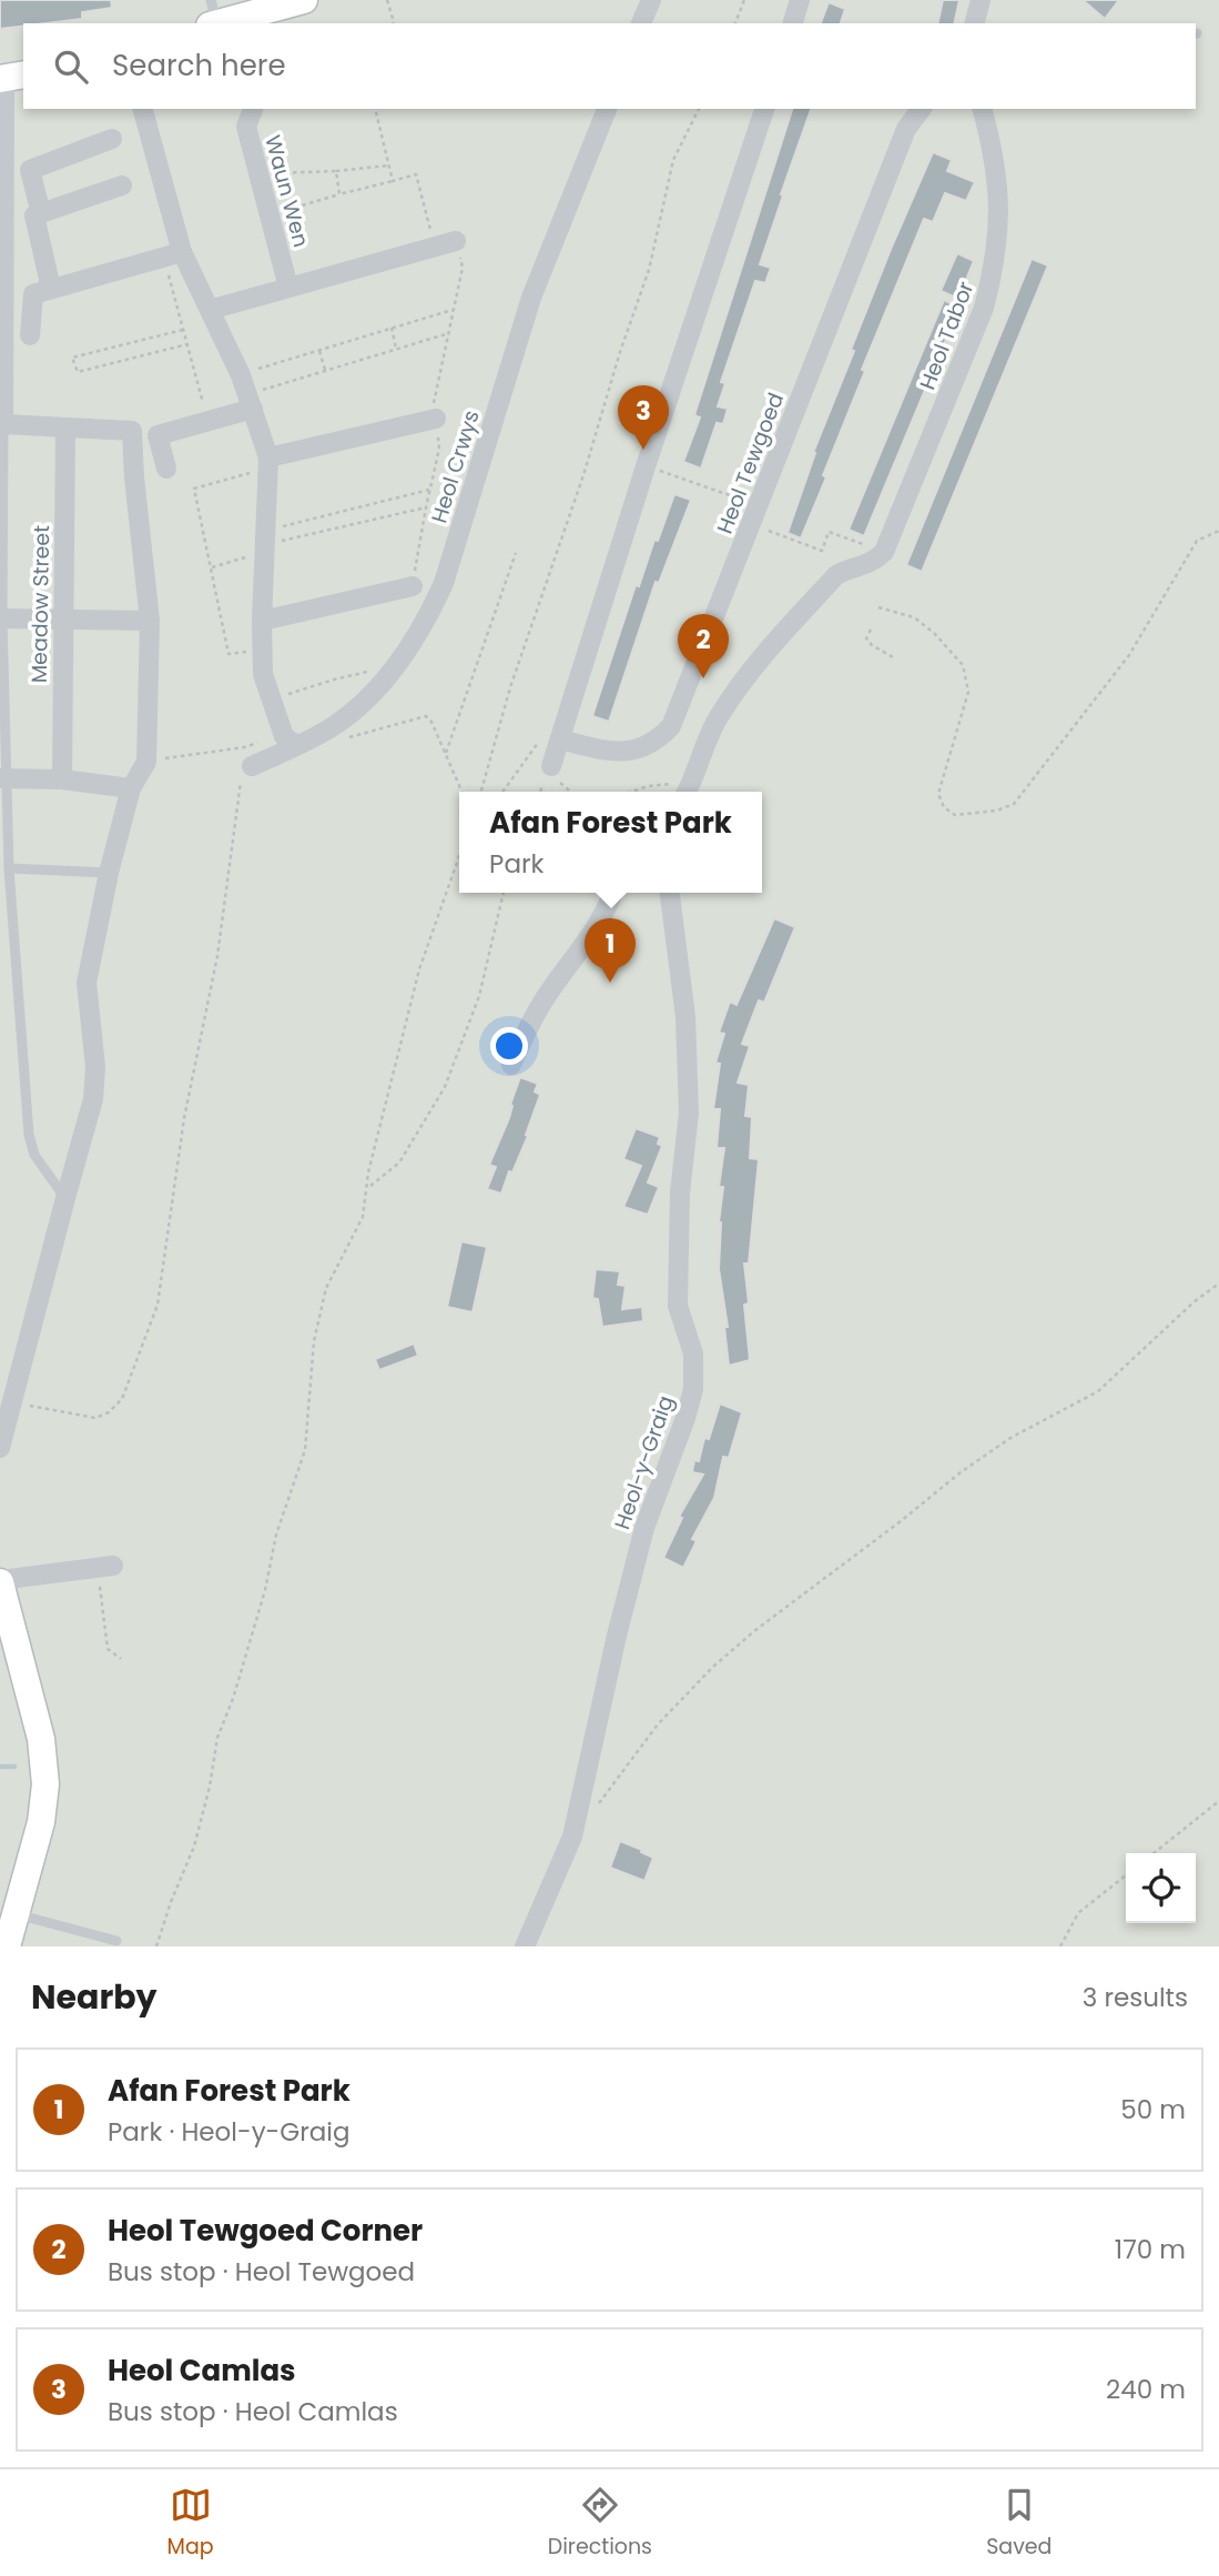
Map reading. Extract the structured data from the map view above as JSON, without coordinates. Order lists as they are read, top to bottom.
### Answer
{
  "streets": {
    "street": [
      "Waun Wen",
      "Heol Tabor",
      "Heol Tewgoed",
      "Heol Crwys",
      "Meadow Street",
      "Heol-y-Graig"
    ]
  },
  "page": {
    "search": "Search here",
    "pins": ["3", "2", "1"],
    "popup": ["Afan Forest Park", "Park"],
    "heading": ["Nearby", "3 results"],
    "list": [
      {
        "mark": "1",
        "name": "Afan Forest Park",
        "note": "Park · Heol-y-Graig",
        "value": "50 m"
      },
      {
        "mark": "2",
        "name": "Heol Tewgoed Corner",
        "note": "Bus stop · Heol Tewgoed",
        "value": "170 m"
      },
      {
        "mark": "3",
        "name": "Heol Camlas",
        "note": "Bus stop · Heol Camlas",
        "value": "240 m"
      }
    ],
    "nav": ["Map", "Directions", "Saved"]
  }
}
